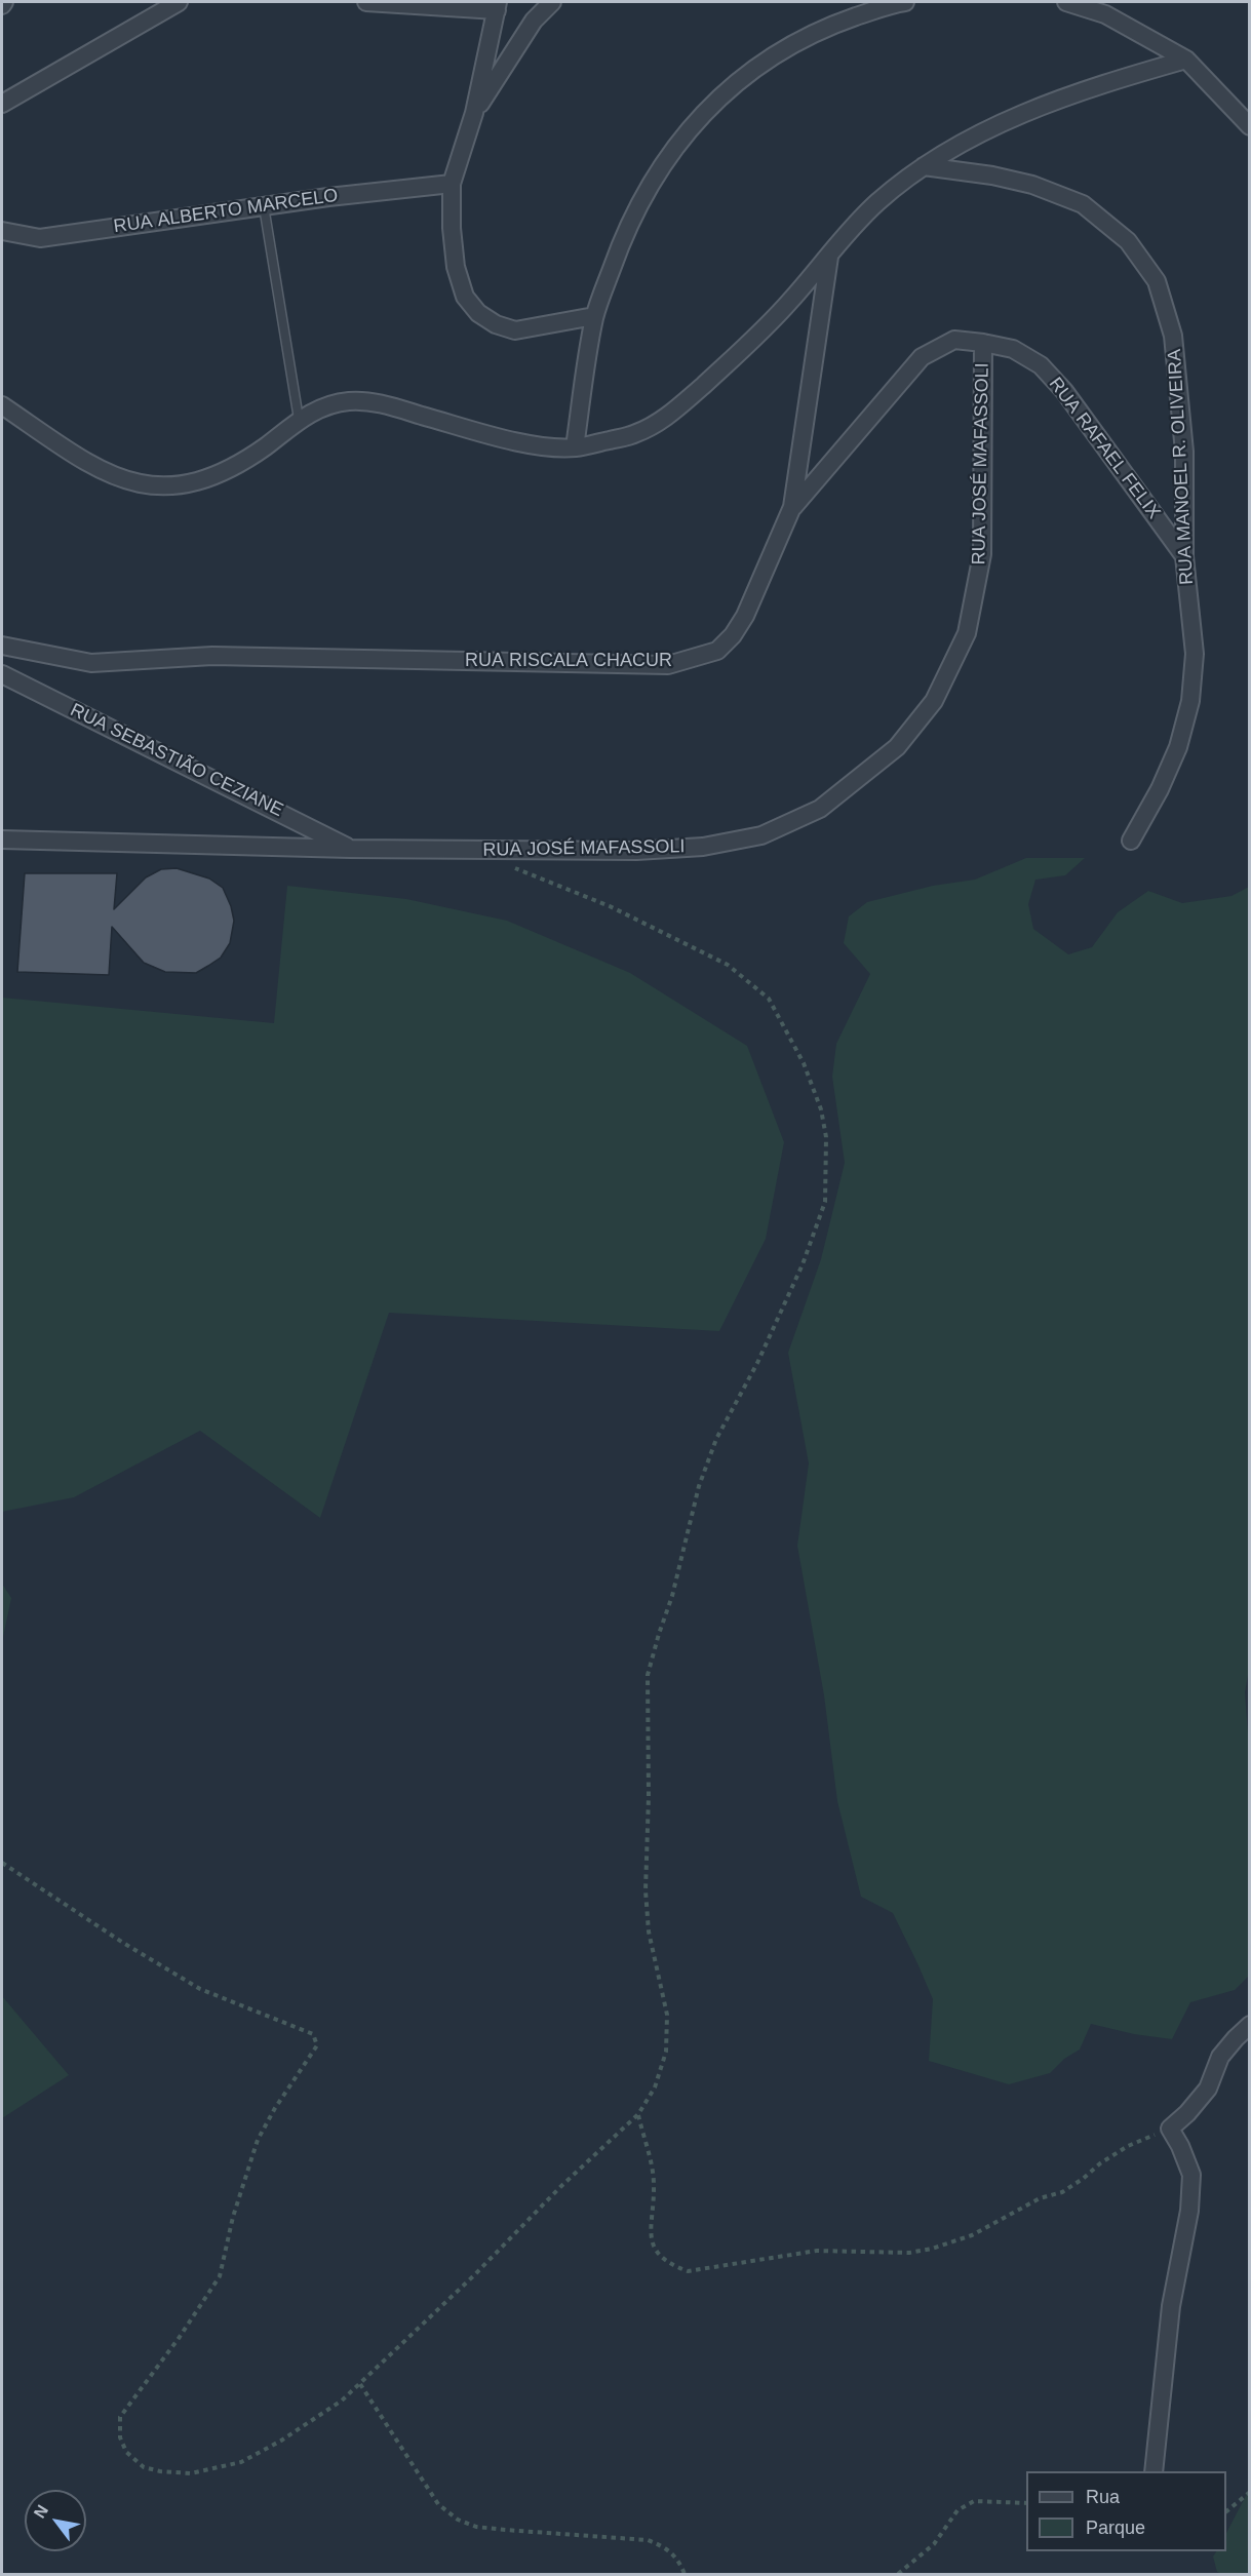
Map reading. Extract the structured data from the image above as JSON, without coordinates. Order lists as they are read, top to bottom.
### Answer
{
  "streets": {
    "street": [
      "RUA ALBERTO MARCELO",
      "RUA RAFAEL FELIX",
      "RUA JOSÉ MAFASSOLI",
      "RUA MANOEL R. OLIVEIRA",
      "RUA RISCALA CHACUR",
      "RUA SEBASTIÃO CEZIANE"
    ]
  },
  "crossings": [
    ["RUA RAFAEL FELIX", "RUA JOSÉ MAFASSOLI"],
    ["RUA RAFAEL FELIX", "RUA MANOEL R. OLIVEIRA"],
    ["RUA RAFAEL FELIX", "RUA RISCALA CHACUR"],
    ["RUA JOSÉ MAFASSOLI", "RUA SEBASTIÃO CEZIANE"]
  ],
  "legend": ["Rua", "Parque"],
  "north": "top left"
}
